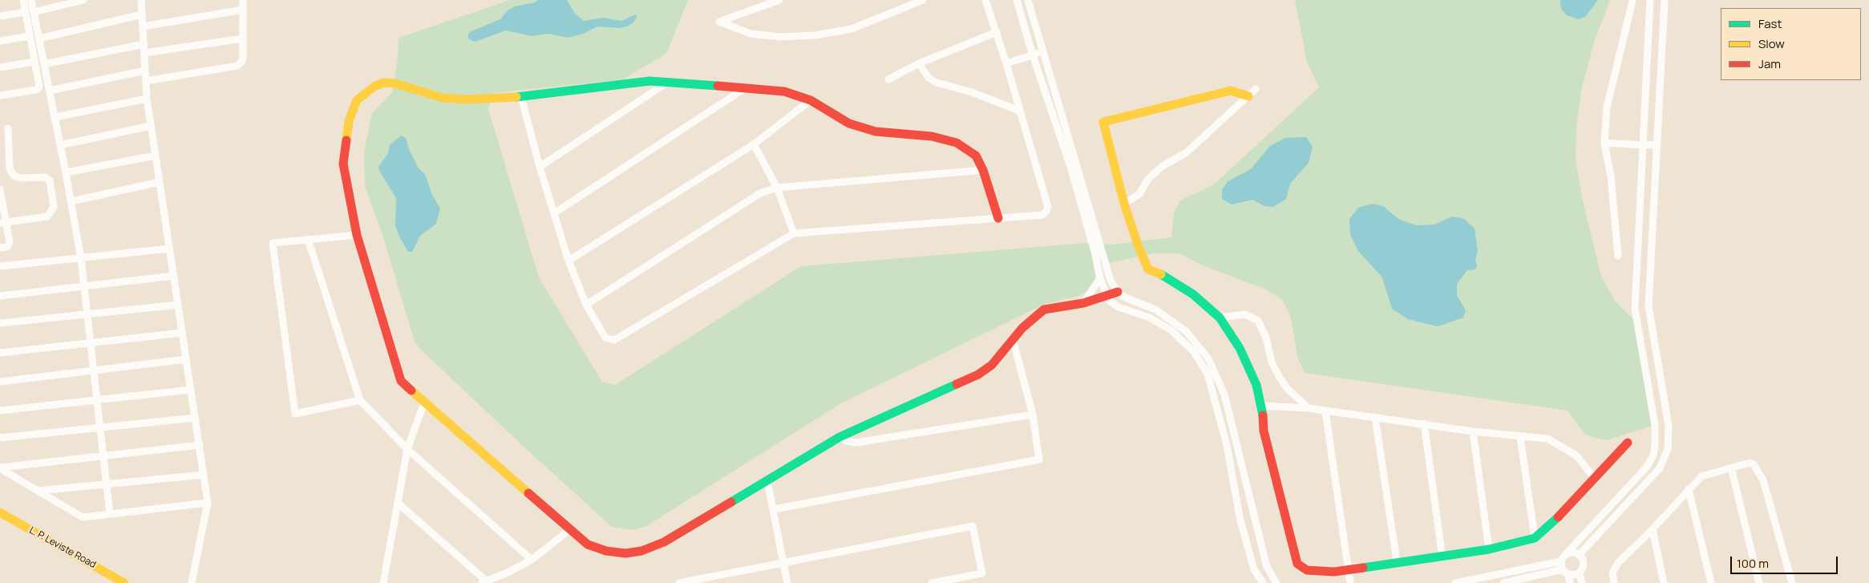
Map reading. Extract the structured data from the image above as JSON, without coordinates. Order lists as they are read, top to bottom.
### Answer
{
  "streets": {
    "street": ["L. P. Leviste Road"]
  },
  "legend": ["Fast", "Slow", "Jam"],
  "scale_bar": "100 m"
}
